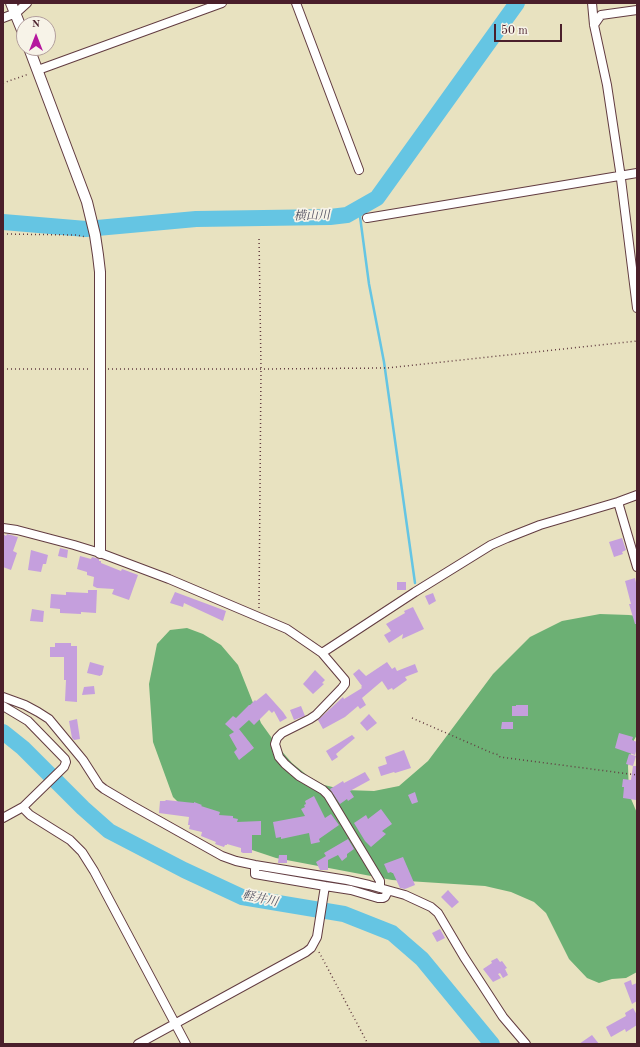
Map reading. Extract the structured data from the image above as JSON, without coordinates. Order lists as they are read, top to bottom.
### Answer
{
  "water": ["横山川", "軽井川"],
  "scale_bar": "50 m",
  "north": "top"
}
